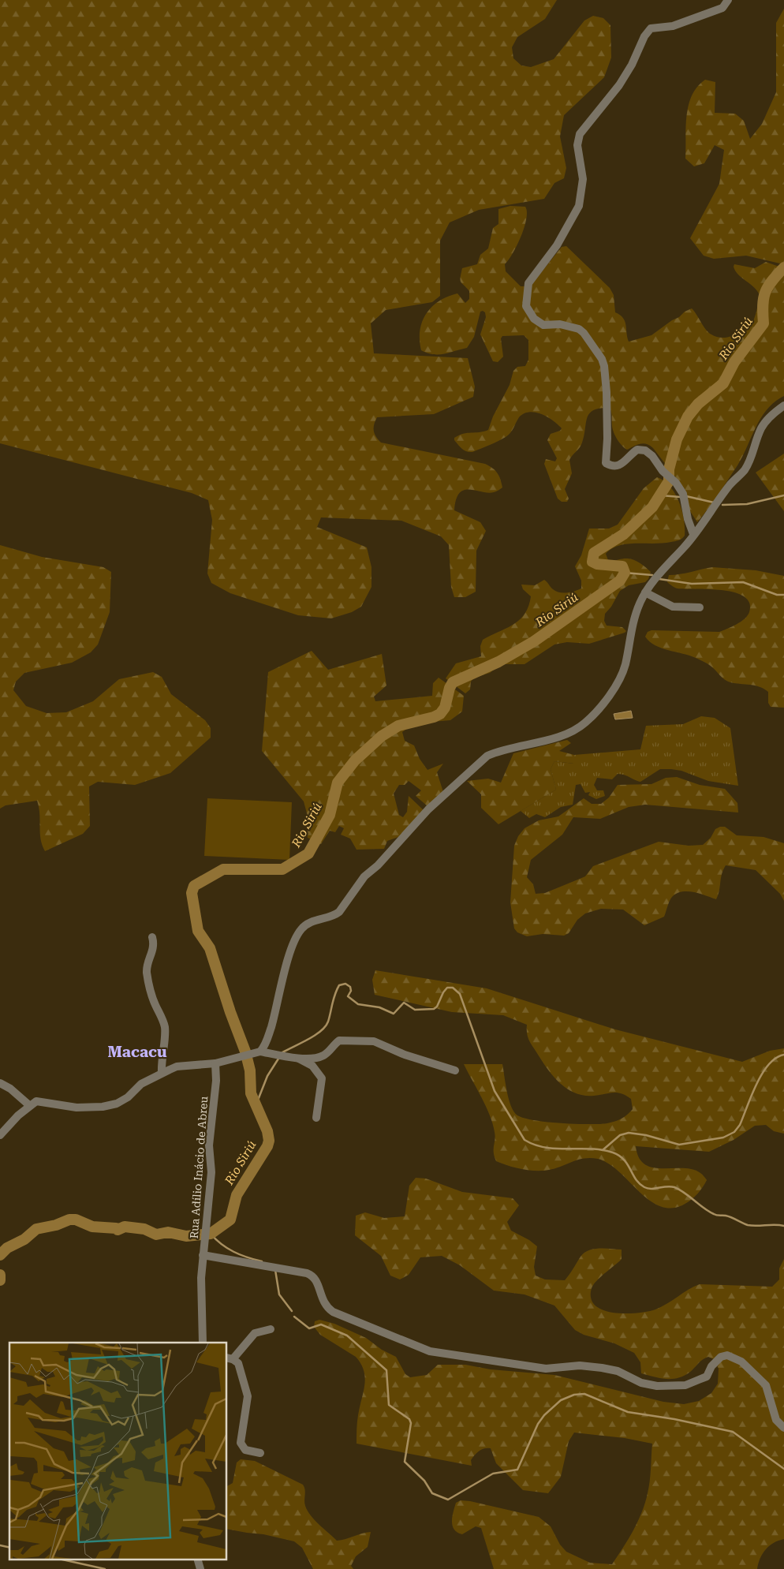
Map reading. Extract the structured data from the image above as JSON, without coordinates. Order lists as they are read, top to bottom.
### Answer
{
  "streets": {
    "street": ["Rua Adílio Inácio de Abreu"]
  },
  "districts": ["Macacu"],
  "water": ["Rio Siriú"]
}
